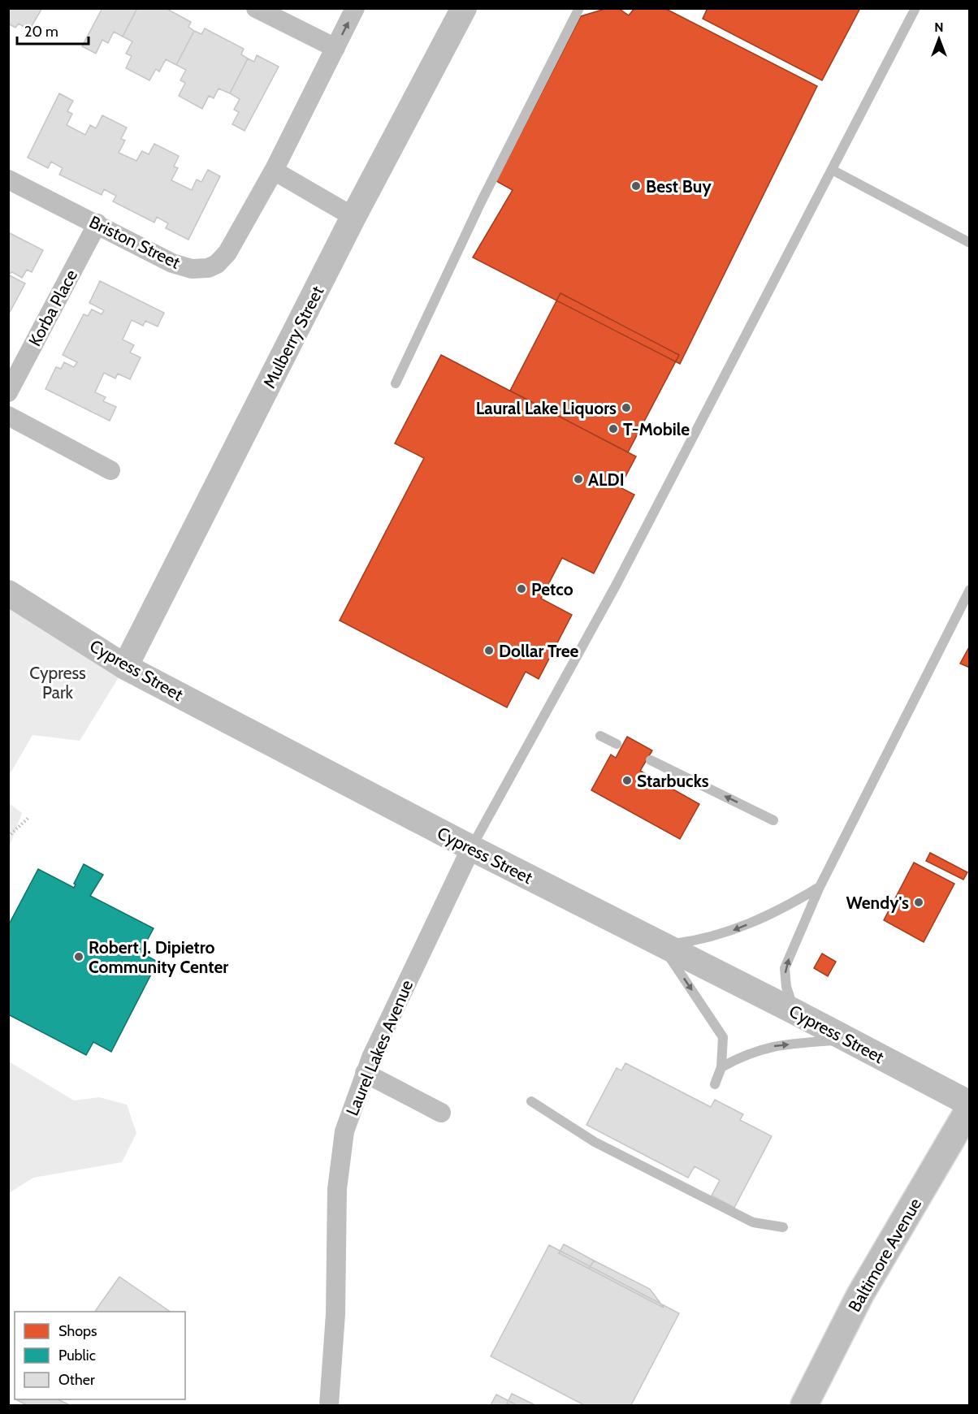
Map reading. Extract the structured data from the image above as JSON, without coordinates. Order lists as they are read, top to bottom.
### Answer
{
  "streets": {
    "main road": ["Baltimore Avenue"],
    "street": [
      "Briston Street",
      "Korba Place",
      "Mulberry Street",
      "Cypress Street",
      "Laurel Lakes Avenue"
    ]
  },
  "crossings": [
    ["Briston Street", "Korba Place"],
    ["Mulberry Street", "Cypress Street"],
    ["Cypress Street", "Laurel Lakes Avenue"]
  ],
  "parks": ["Cypress Park"],
  "places": [
    "Best Buy",
    "Laural Lake Liquors",
    "T-Mobile",
    "ALDI",
    "Petco",
    "Dollar Tree",
    "Starbucks",
    "Wendy's",
    "Robert J. Dipietro Community Center"
  ],
  "legend": ["Shops", "Public", "Other"],
  "scale_bar": "20 m",
  "north": "top"
}
